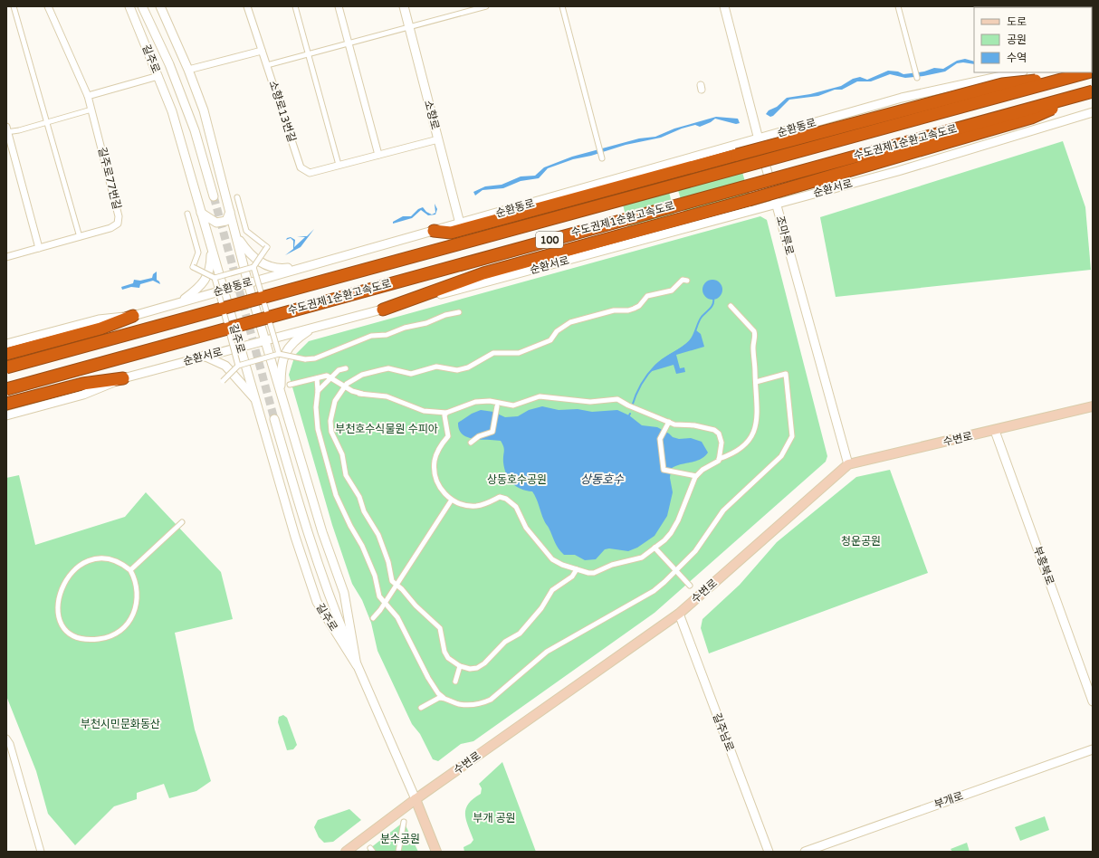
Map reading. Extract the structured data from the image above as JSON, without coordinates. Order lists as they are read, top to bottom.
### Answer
{
  "streets": {
    "highway": ["수도권제1순환고속도로", "100"],
    "main road": ["길주로", "수변로"],
    "street": [
      "소향로13번길",
      "소향로",
      "순환동로",
      "길주로77번길",
      "순환서로",
      "조마루로",
      "부흥북로",
      "길주남로",
      "부개로"
    ]
  },
  "crossings": [
    ["길주로", "순환동로"],
    ["길주로", "순환서로"],
    ["길주로", "수변로"],
    ["소향로13번길", "소향로"],
    ["소향로", "순환동로"],
    ["순환동로", "조마루로"],
    ["순환서로", "조마루로"],
    ["조마루로", "수변로"],
    ["수변로", "부흥북로"],
    ["수변로", "길주남로"]
  ],
  "water": ["상동호수"],
  "parks": [
    "부천호수식물원 수피아",
    "상동호수공원",
    "청운공원",
    "부천시민문화동산",
    "부개 공원",
    "분수공원"
  ],
  "legend": ["도로", "공원", "수역"]
}
